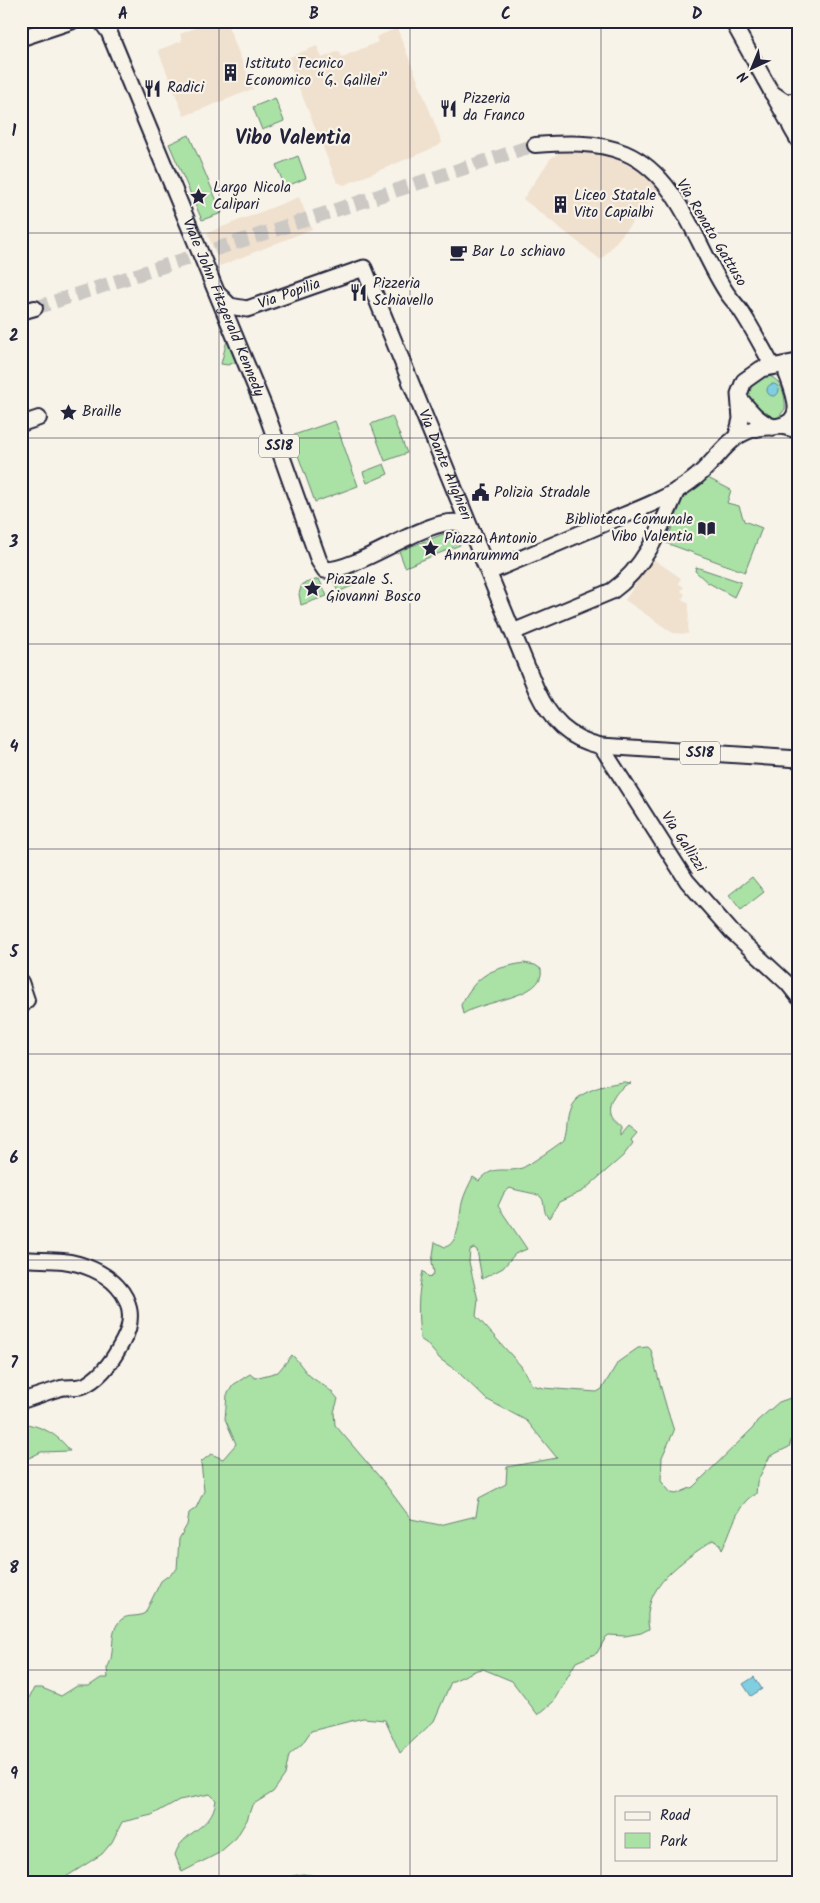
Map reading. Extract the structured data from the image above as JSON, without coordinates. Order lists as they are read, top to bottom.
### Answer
{
  "streets": {
    "main road": [
      "Via Popilia",
      "Viale John Fitzgerald Kennedy",
      "SS18",
      "Via Dante Alighieri"
    ],
    "street": ["Via Renato Gattuso", "Via Gallizzi"]
  },
  "crossings": [
    ["Via Popilia", "Viale John Fitzgerald Kennedy"],
    ["Via Popilia", "Via Dante Alighieri"],
    ["Viale John Fitzgerald Kennedy", "Via Dante Alighieri"],
    ["SS18", "Via Dante Alighieri"],
    ["SS18", "Via Gallizzi"],
    ["Via Dante Alighieri", "Via Gallizzi"]
  ],
  "districts": ["Vibo Valentia"],
  "places": {
    "building": ["Istituto Tecnico Economico “G. Galilei”", "Liceo Statale Vito Capialbi"],
    "restaurant": ["Radici", "Pizzeria da Franco", "Pizzeria Schiavello"],
    "place": [
      "Largo Nicola Calipari",
      "Braille",
      "Piazza Antonio Annarumma",
      "Piazzale S. Giovanni Bosco"
    ],
    "cafe": ["Bar Lo schiavo"],
    "public building": ["Polizia Stradale"],
    "library": ["Biblioteca Comunale Vibo Valentia"]
  },
  "legend": ["Road", "Park"],
  "north": "bottom left",
  "grid": {
    "columns": [
      "A",
      "B",
      "C",
      "D"
    ],
    "rows": [
      "1",
      "2",
      "3",
      "4",
      "5",
      "6",
      "7",
      "8",
      "9"
    ]
  }
}
